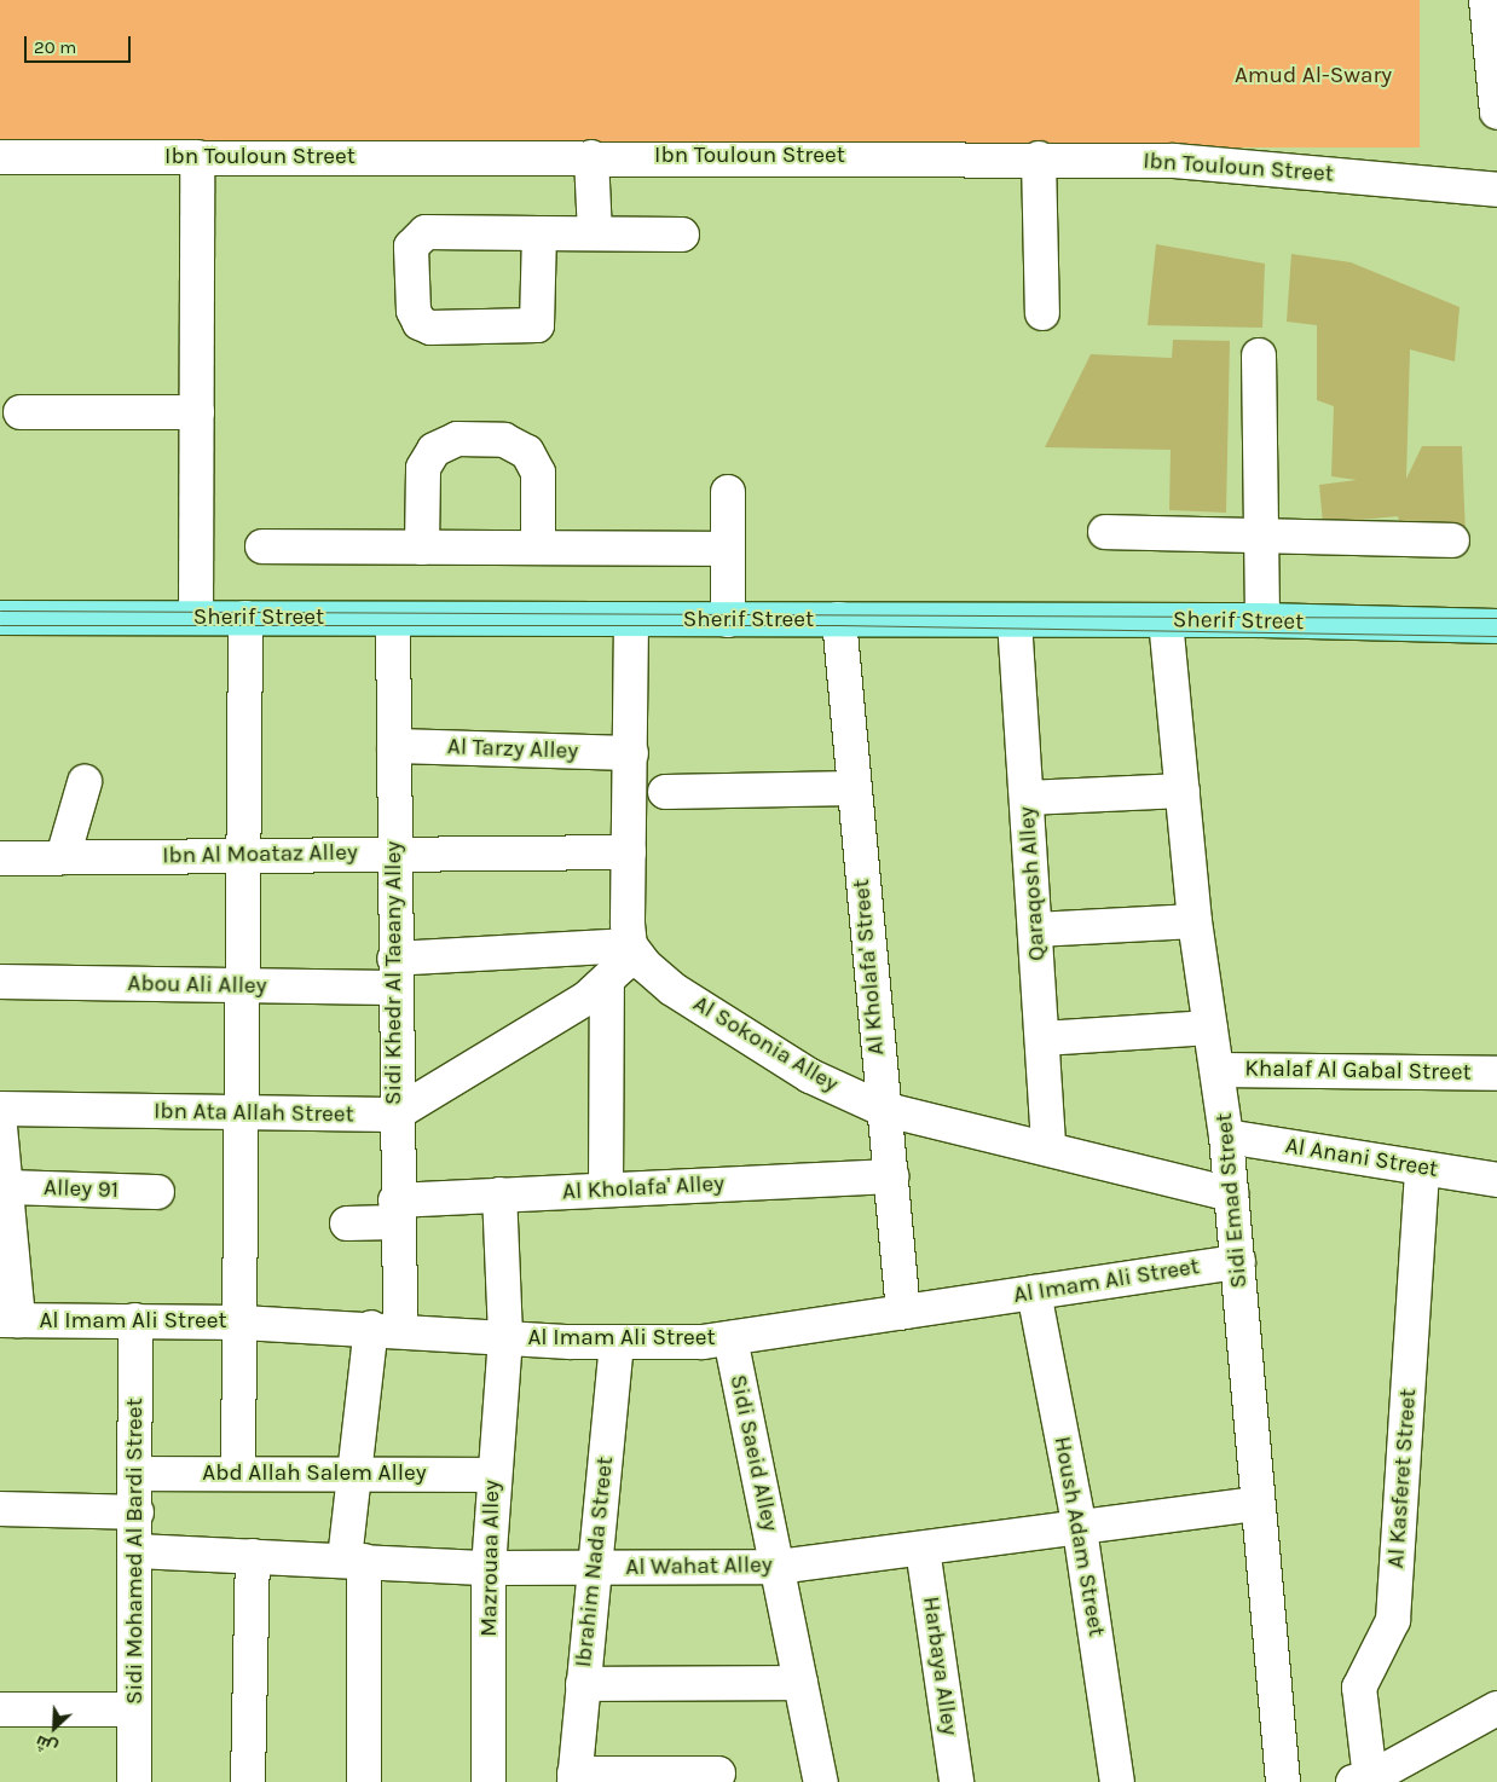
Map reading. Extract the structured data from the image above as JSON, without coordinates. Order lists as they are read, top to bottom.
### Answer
{
  "streets": {
    "main road": ["Sherif Street"],
    "street": [
      "Ibn Touloun Street",
      "Al Tarzy Alley",
      "Ibn Al Moataz Alley",
      "Qaraqosh Alley",
      "Al Kholafa' Street",
      "Sidi Khedr Al Taeany Alley",
      "Abou Ali Alley",
      "Al Sokonia Alley",
      "Khalaf Al Gabal Street",
      "Ibn Ata Allah Street",
      "Al Anani Street",
      "Al Kholafa' Alley",
      "Alley 91",
      "Sidi Emad Street",
      "Al Imam Ali Street",
      "Sidi Saeid Alley",
      "Abd Allah Salem Alley",
      "Al Kasferet Street",
      "Housh Adam Street",
      "Sidi Mohamed Al Bardi Street",
      "Mazrouaa Alley",
      "Ibrahim Nada Street",
      "Al Wahat Alley",
      "Harbaya Alley"
    ]
  },
  "crossings": [
    ["Sherif Street", "Qaraqosh Alley"],
    ["Sherif Street", "Al Kholafa' Street"],
    ["Sherif Street", "Sidi Khedr Al Taeany Alley"],
    ["Sherif Street", "Sidi Emad Street"],
    ["Al Tarzy Alley", "Sidi Khedr Al Taeany Alley"],
    ["Ibn Al Moataz Alley", "Sidi Khedr Al Taeany Alley"],
    ["Qaraqosh Alley", "Al Sokonia Alley"],
    ["Al Kholafa' Street", "Al Sokonia Alley"],
    ["Al Kholafa' Street", "Al Kholafa' Alley"],
    ["Al Kholafa' Street", "Al Imam Ali Street"],
    ["Sidi Khedr Al Taeany Alley", "Abou Ali Alley"],
    ["Sidi Khedr Al Taeany Alley", "Ibn Ata Allah Street"],
    ["Sidi Khedr Al Taeany Alley", "Al Kholafa' Alley"],
    ["Sidi Khedr Al Taeany Alley", "Al Imam Ali Street"],
    ["Sidi Khedr Al Taeany Alley", "Abd Allah Salem Alley"],
    ["Sidi Khedr Al Taeany Alley", "Al Wahat Alley"],
    ["Abou Ali Alley", "Al Sokonia Alley"],
    ["Abou Ali Alley", "Ibn Ata Allah Street"],
    ["Al Sokonia Alley", "Ibn Ata Allah Street"],
    ["Al Sokonia Alley", "Sidi Emad Street"],
    ["Khalaf Al Gabal Street", "Sidi Emad Street"],
    ["Al Anani Street", "Sidi Emad Street"],
    ["Al Anani Street", "Al Kasferet Street"],
    ["Al Kholafa' Alley", "Mazrouaa Alley"],
    ["Sidi Emad Street", "Al Imam Ali Street"],
    ["Sidi Emad Street", "Al Wahat Alley"],
    ["Al Imam Ali Street", "Sidi Saeid Alley"],
    ["Al Imam Ali Street", "Housh Adam Street"],
    ["Al Imam Ali Street", "Sidi Mohamed Al Bardi Street"],
    ["Al Imam Ali Street", "Mazrouaa Alley"],
    ["Al Imam Ali Street", "Ibrahim Nada Street"],
    ["Sidi Saeid Alley", "Al Wahat Alley"],
    ["Abd Allah Salem Alley", "Sidi Mohamed Al Bardi Street"],
    ["Abd Allah Salem Alley", "Mazrouaa Alley"],
    ["Housh Adam Street", "Al Wahat Alley"],
    ["Sidi Mohamed Al Bardi Street", "Al Wahat Alley"],
    ["Mazrouaa Alley", "Al Wahat Alley"],
    ["Ibrahim Nada Street", "Al Wahat Alley"],
    ["Al Wahat Alley", "Harbaya Alley"]
  ],
  "parks": ["Amud Al-Swary"],
  "scale_bar": "20 m",
  "north": "bottom left"
}
